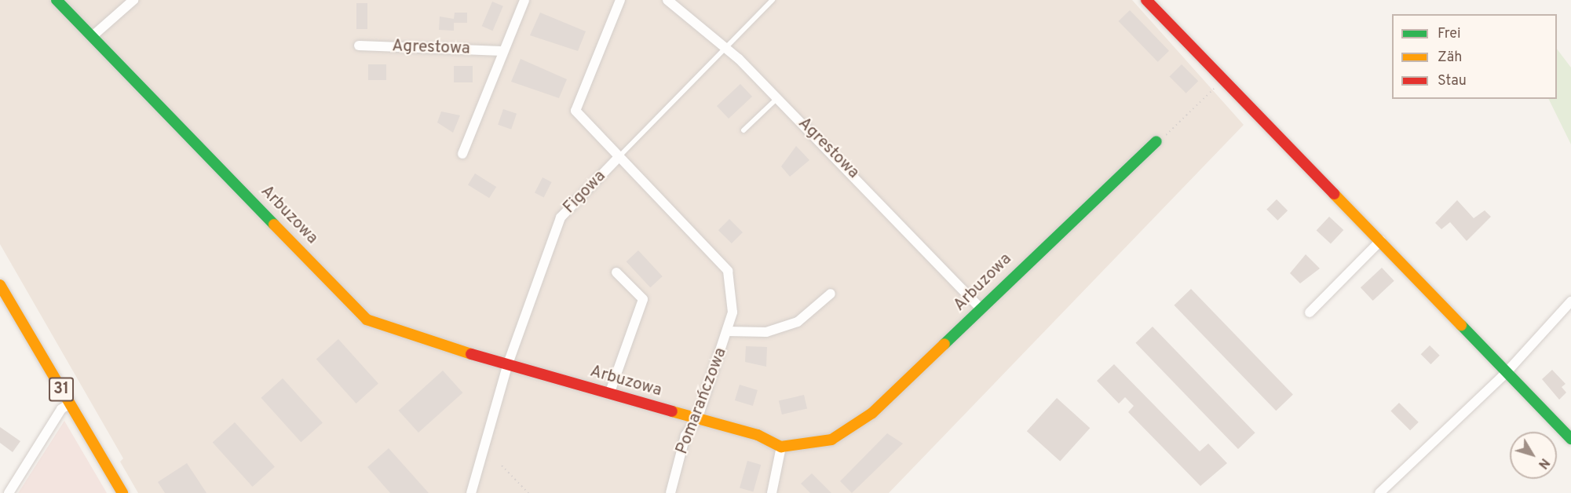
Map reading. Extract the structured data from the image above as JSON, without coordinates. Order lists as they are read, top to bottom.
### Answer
{
  "streets": {
    "street": [
      "Agrestowa",
      "Figowa",
      "Arbuzowa",
      "31",
      "Pomarańczowa"
    ]
  },
  "crossings": [
    ["Agrestowa", "Figowa"],
    ["Agrestowa", "Arbuzowa"],
    ["Figowa", "Arbuzowa"],
    ["Figowa", "Pomarańczowa"],
    ["Arbuzowa", "Pomarańczowa"]
  ],
  "legend": ["Frei", "Zäh", "Stau"],
  "north": "bottom right"
}
